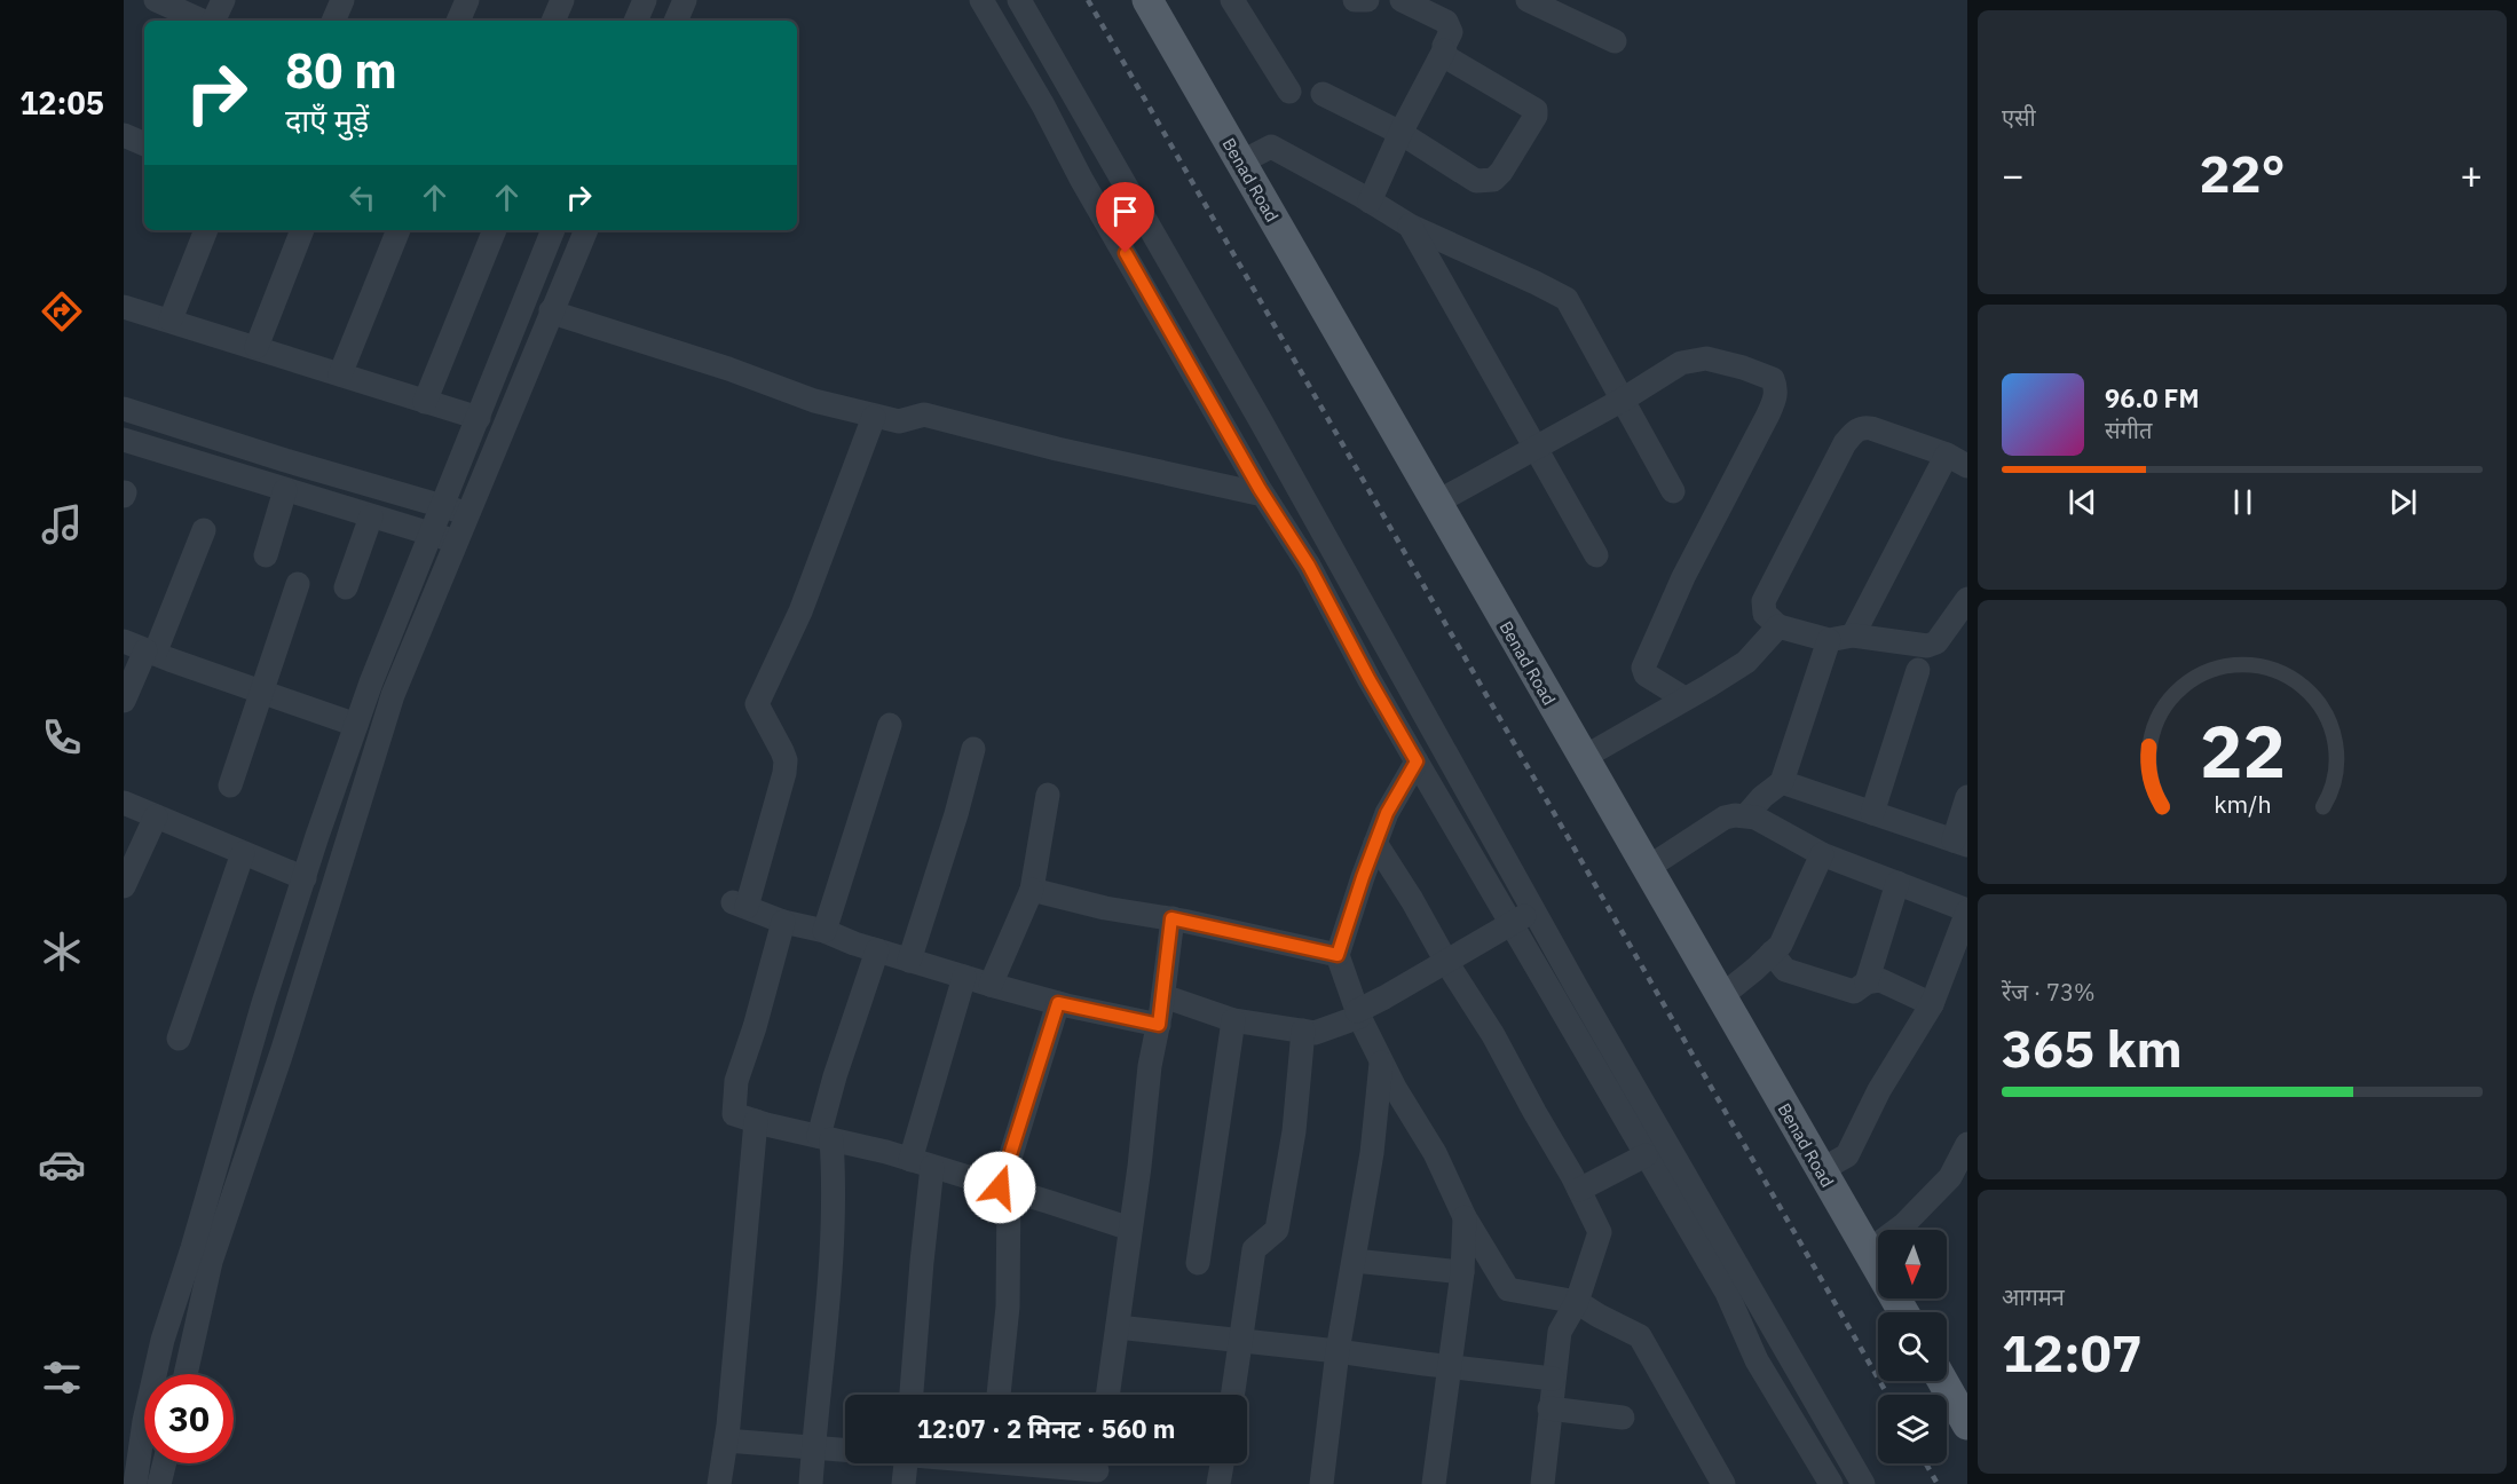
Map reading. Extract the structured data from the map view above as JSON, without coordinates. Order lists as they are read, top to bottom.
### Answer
{
  "streets": {
    "main road": ["Benad Road"]
  },
  "north": "bottom",
  "page": {
    "tabs": "12:05",
    "tile": [
      "एसी",
      ["रेंज · 73%", "365 km"],
      ["आगमन", "12:07"]
    ],
    "turn": ["80 m", "दाएँ मुड़ें"],
    "heat": ["−", "22°", "+"],
    "song": ["96.0 FM", "संगीत"],
    "limit": "30",
    "trip": "12:07 · 2 मिनट · 560 m",
    "gauge": ["22", "km/h"]
  }
}
